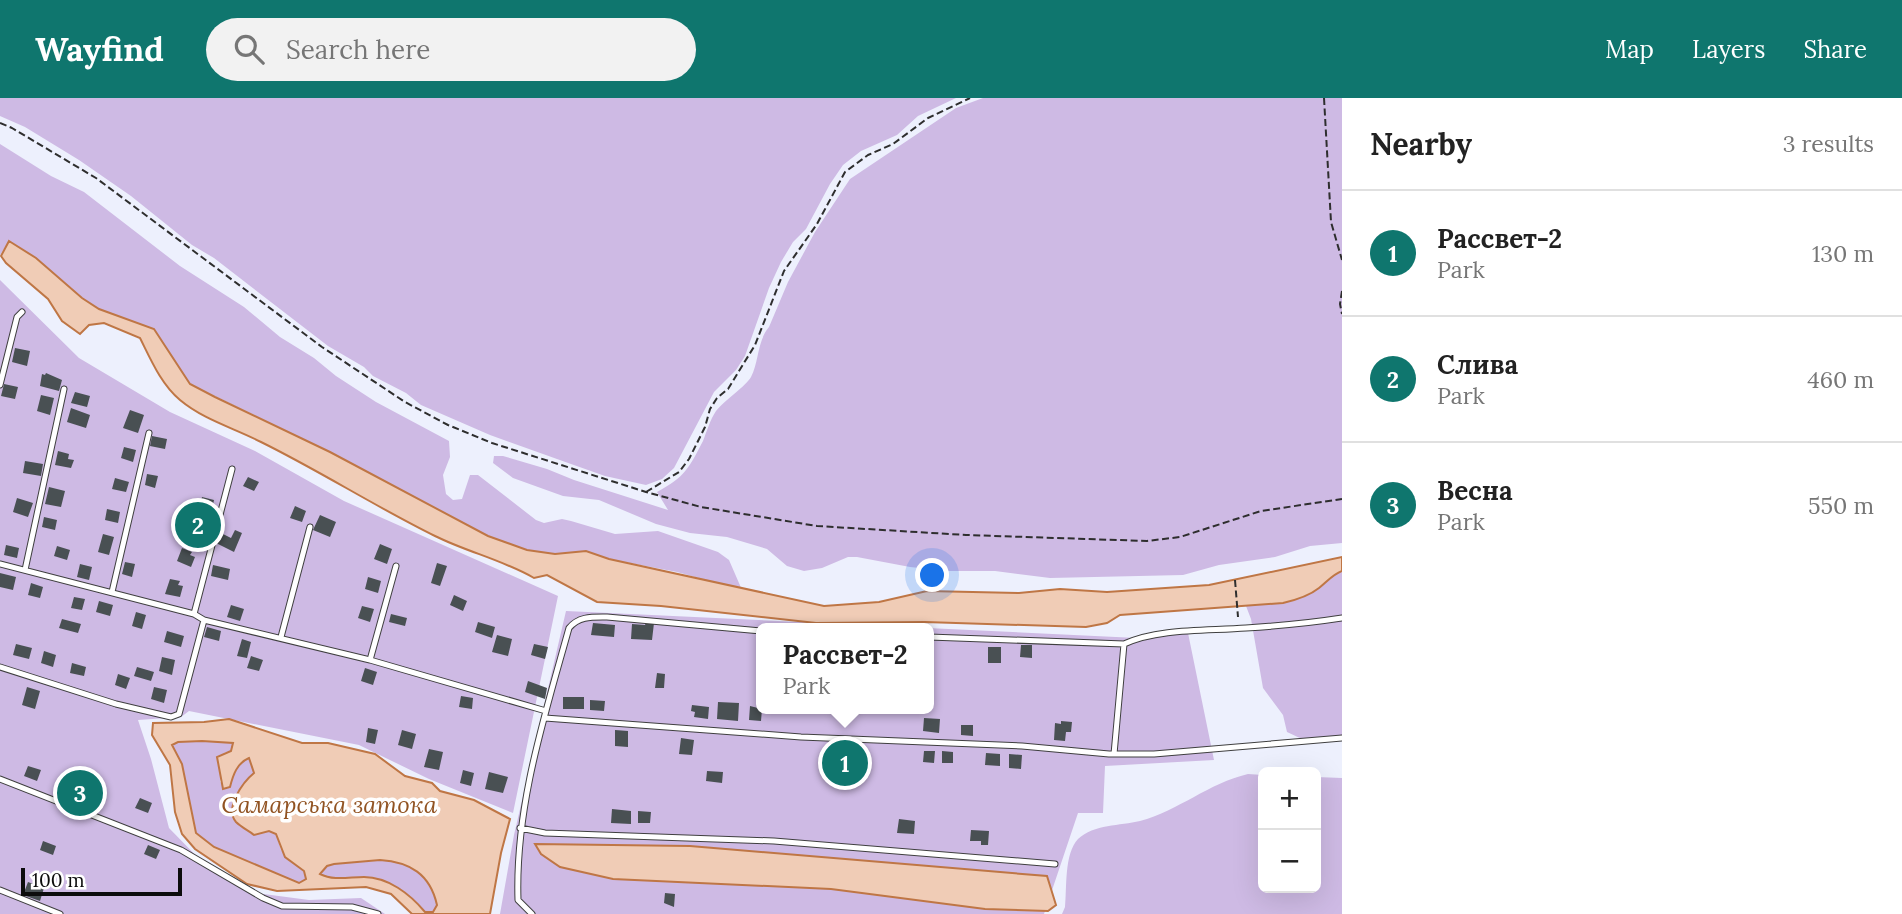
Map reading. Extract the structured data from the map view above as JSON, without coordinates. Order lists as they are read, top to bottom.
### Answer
{
  "water": ["Самарська затока"],
  "scale_bar": "100 m",
  "page": {
    "header": "Wayfind",
    "search": "Search here",
    "nav": ["Map", "Layers", "Share"],
    "heading": ["Nearby", "3 results"],
    "list": [
      {
        "mark": "1",
        "name": "Рассвет-2",
        "note": "Park",
        "value": "130 m"
      },
      {
        "mark": "2",
        "name": "Слива",
        "note": "Park",
        "value": "460 m"
      },
      {
        "mark": "3",
        "name": "Весна",
        "note": "Park",
        "value": "550 m"
      }
    ],
    "pins": ["2", "1", "3"],
    "popup": ["Рассвет-2", "Park"],
    "map_buttons": ["+", "−"],
    "scale": "100 m"
  }
}
